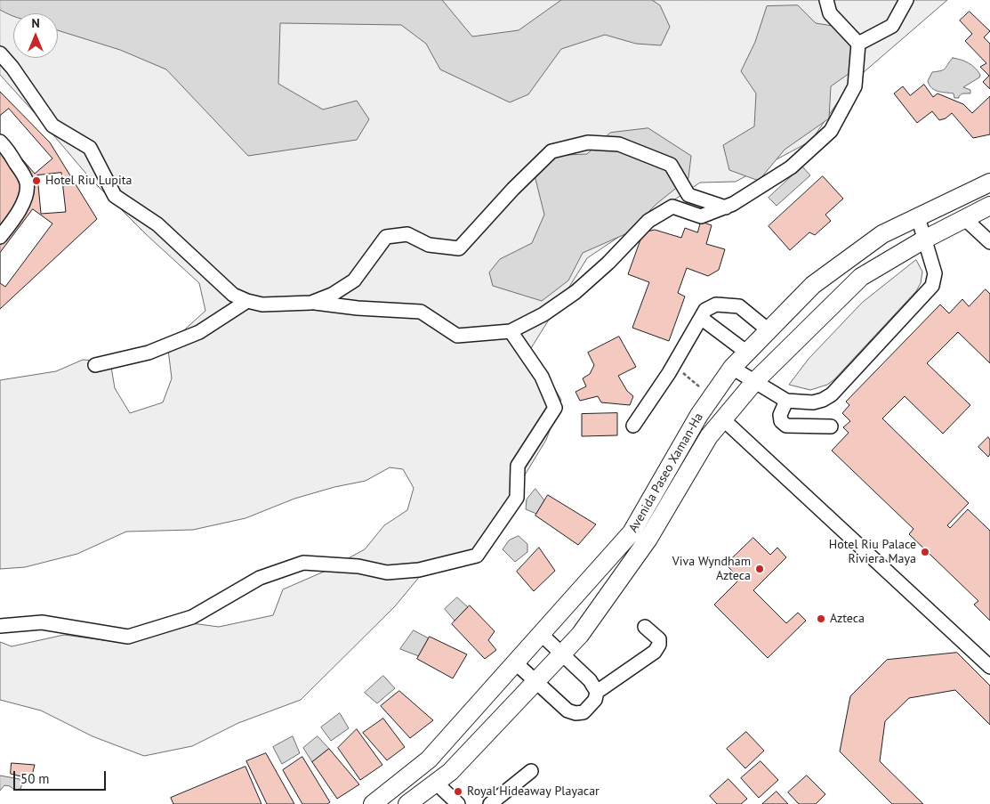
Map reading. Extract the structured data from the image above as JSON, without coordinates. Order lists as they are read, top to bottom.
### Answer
{
  "streets": {
    "main road": ["Avenida Paseo Xaman-Ha"]
  },
  "places": [
    "Hotel Riu Lupita",
    "Hotel Riu Palace Riviera Maya",
    "Viva Wyndham Azteca",
    "Azteca",
    "Royal Hideaway Playacar"
  ],
  "scale_bar": "50 m",
  "north": "top"
}
